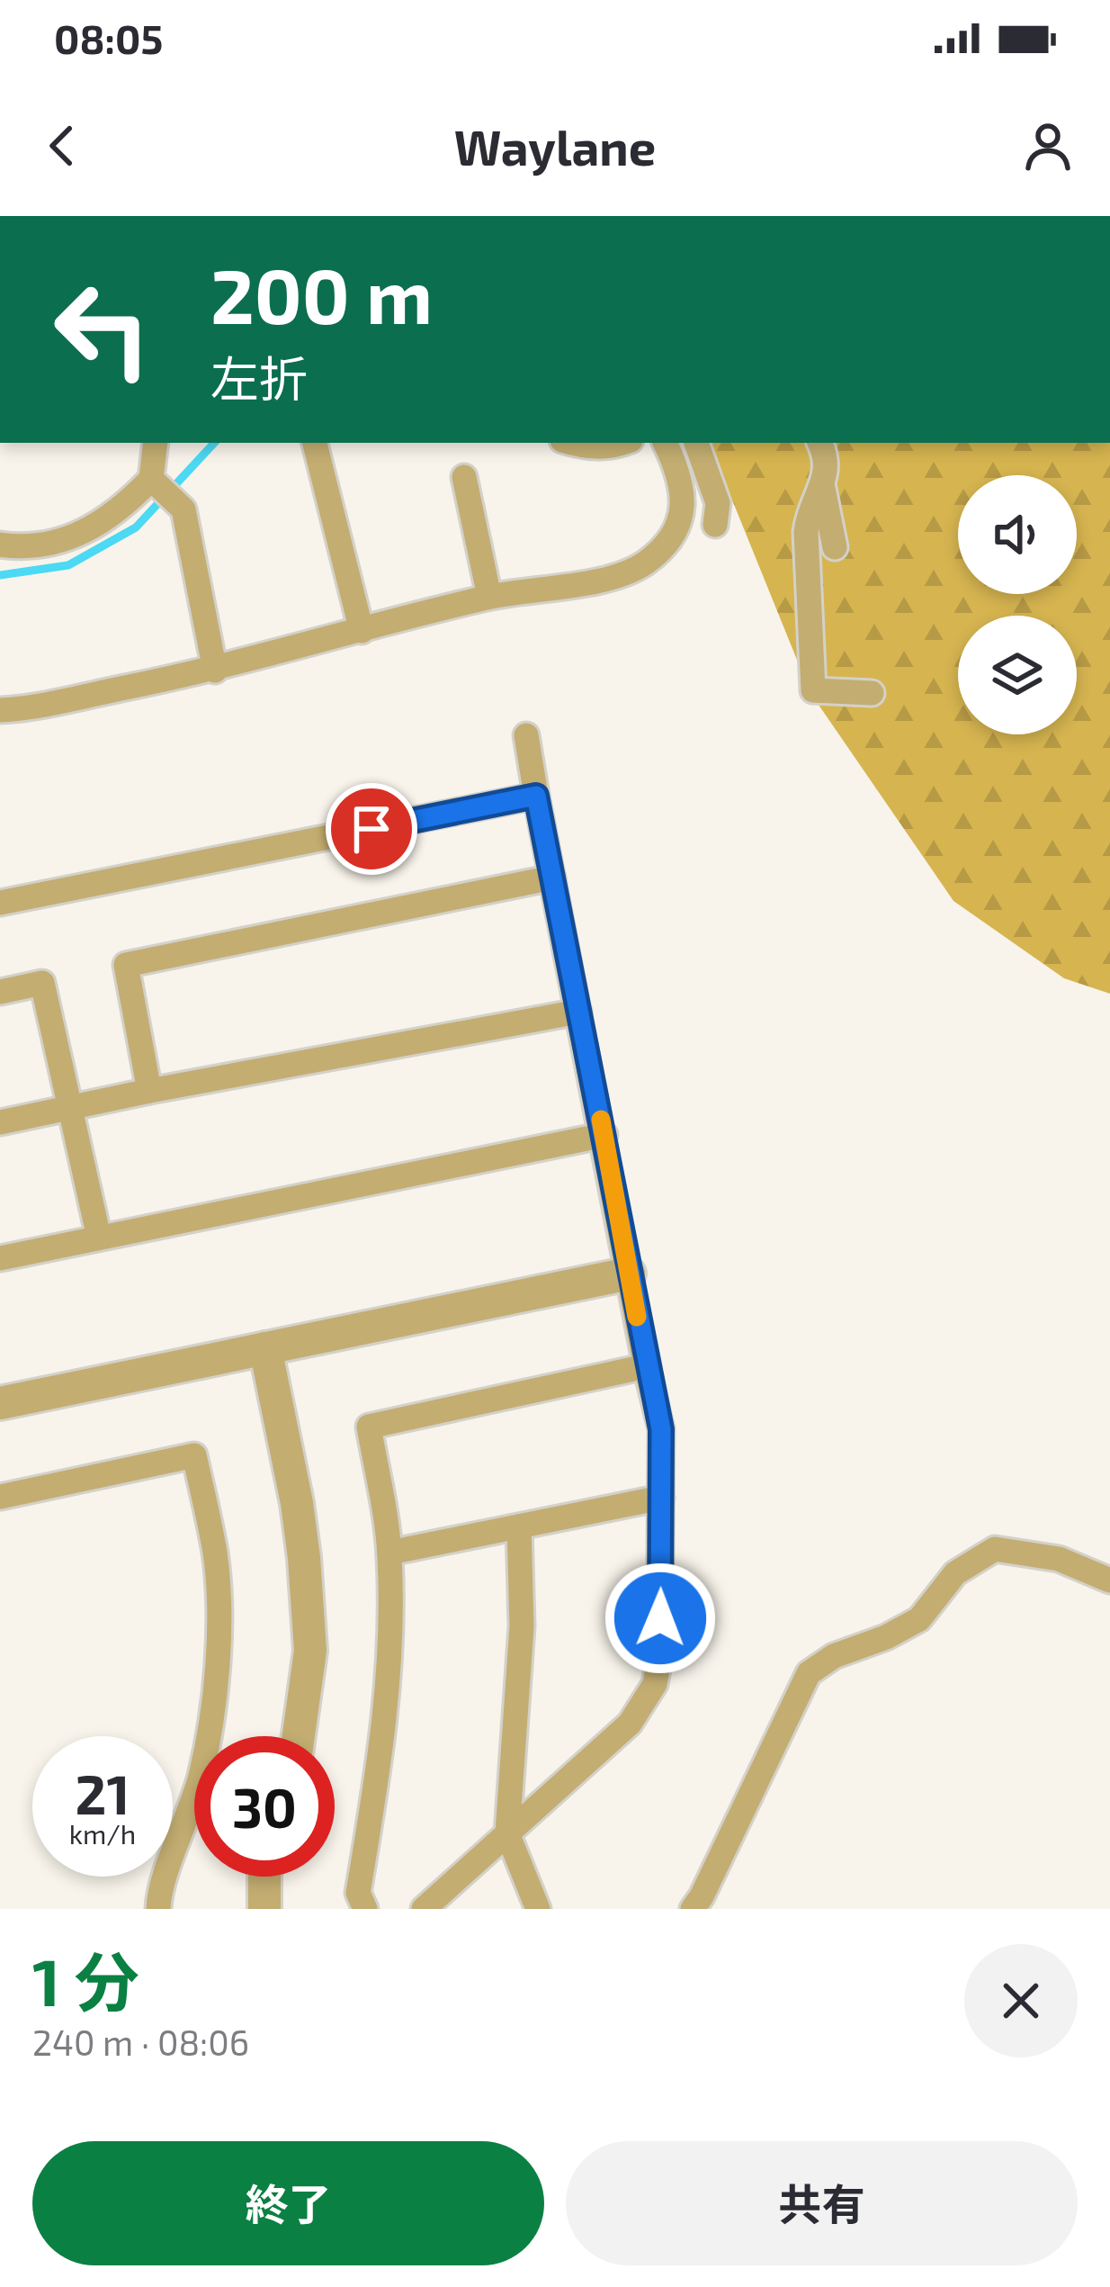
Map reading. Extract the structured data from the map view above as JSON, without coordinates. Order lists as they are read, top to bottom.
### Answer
{
  "page": {
    "status": "08:05",
    "header": "Waylane",
    "turn": ["200 m", "左折"],
    "speed": "21 km/h",
    "limit": "30",
    "heading": ["1 分", "240 m · 08:06"],
    "buttons": ["終了", "共有"]
  }
}
